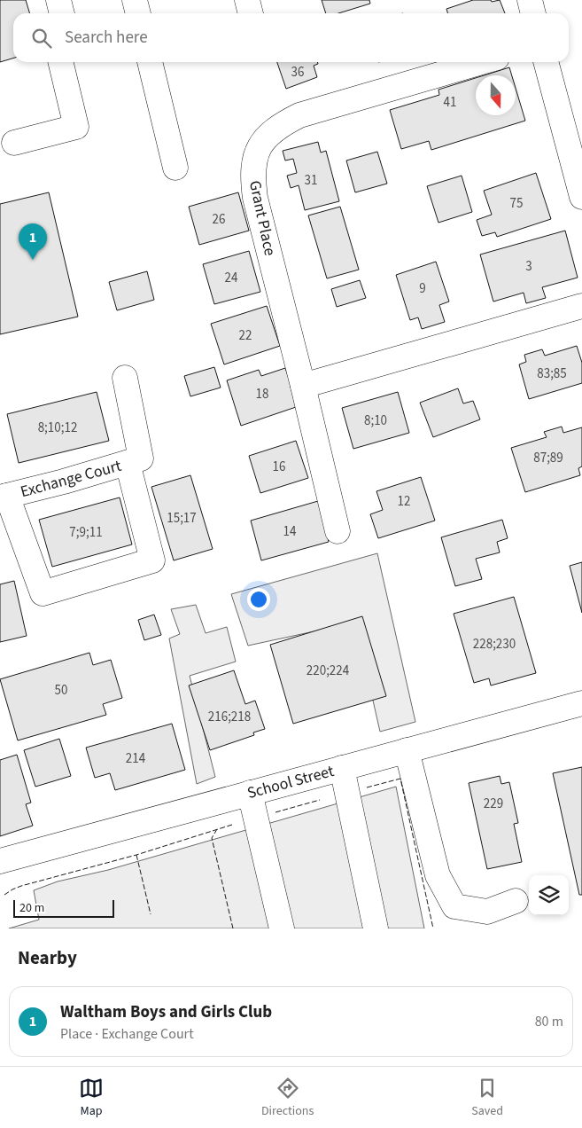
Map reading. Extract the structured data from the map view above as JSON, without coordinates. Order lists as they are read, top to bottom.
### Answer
{
  "streets": {
    "street": ["Grant Place", "Exchange Court", "School Street"]
  },
  "house_numbers": [
    "36",
    "41",
    "31",
    "75",
    "26",
    "3",
    "24",
    "9",
    "22",
    "83;85",
    "18",
    "8;10",
    "8;10;12",
    "87;89",
    "16",
    "12",
    "15;17",
    "14",
    "7;9;11",
    "228;230",
    "220;224",
    "50",
    "216;218",
    "214",
    "229"
  ],
  "scale_bar": "20 m",
  "north": "bottom",
  "page": {
    "search": "Search here",
    "pins": "1",
    "scale": "20 m",
    "heading": "Nearby",
    "list": [
      {
        "mark": "1",
        "name": "Waltham Boys and Girls Club",
        "note": "Place · Exchange Court",
        "value": "80 m"
      }
    ],
    "nav": ["Map", "Directions", "Saved"]
  }
}
